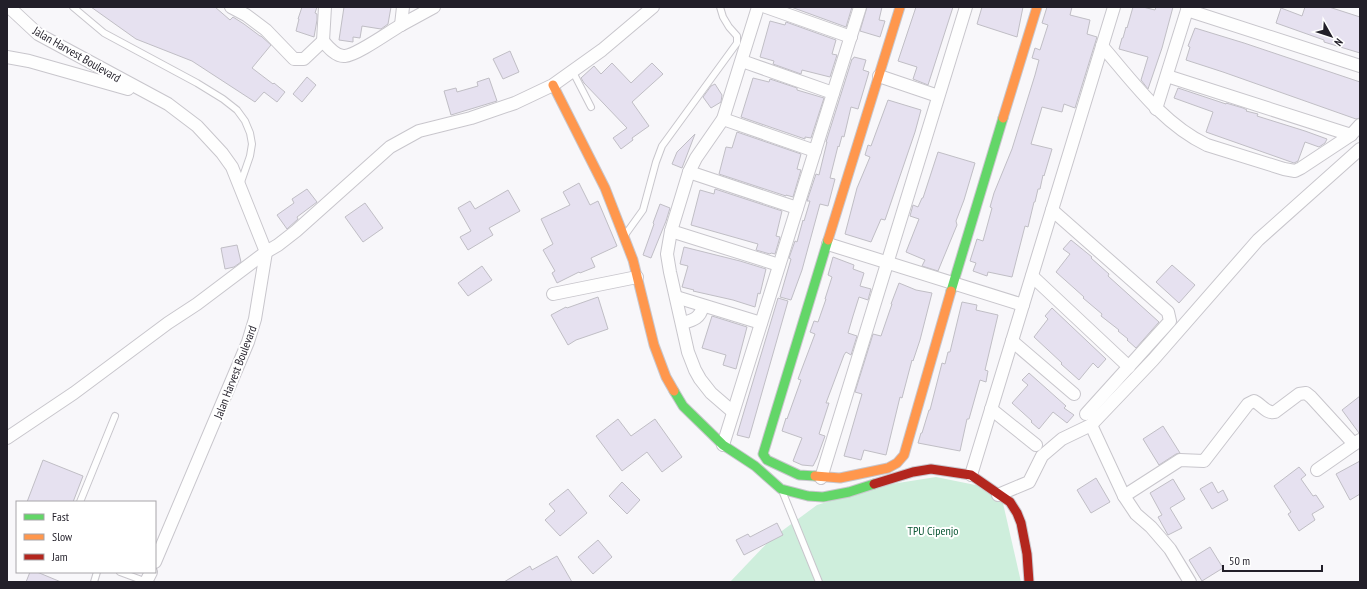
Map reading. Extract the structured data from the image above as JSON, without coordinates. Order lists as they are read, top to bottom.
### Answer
{
  "streets": {
    "street": ["Jalan Harvest Boulevard"]
  },
  "parks": ["TPU Cipenjo"],
  "legend": ["Fast", "Slow", "Jam"],
  "scale_bar": "50 m",
  "north": "bottom right"
}
